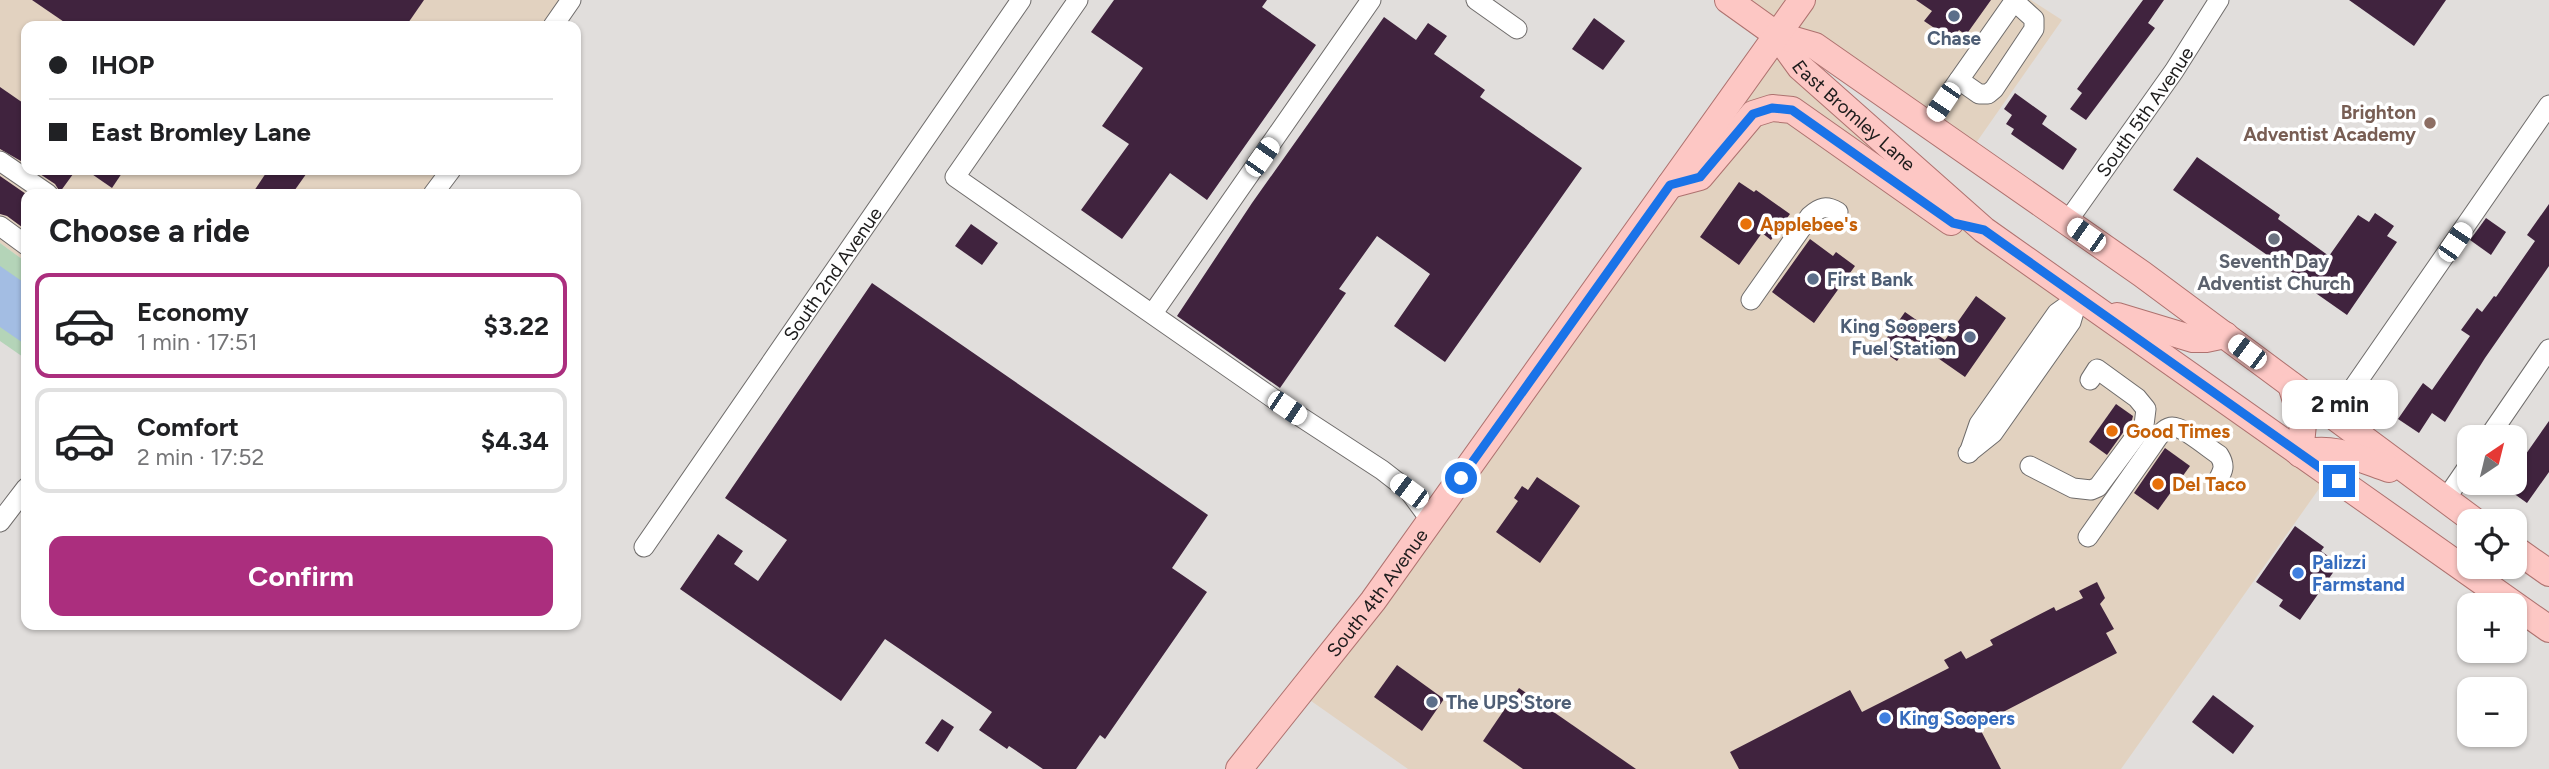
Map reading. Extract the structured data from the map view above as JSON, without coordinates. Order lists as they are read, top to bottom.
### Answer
{
  "streets": {
    "main road": ["East Bromley Lane", "South 4th Avenue"],
    "street": ["South 5th Avenue", "South 2nd Avenue"]
  },
  "crossings": [
    ["South 5th Avenue", "East Bromley Lane"],
    ["East Bromley Lane", "South 4th Avenue"]
  ],
  "places": [
    "Chase",
    "Brighton Adventist Academy",
    "Applebee's",
    "Seventh Day Adventist Church",
    "First Bank",
    "King Soopers Fuel Station",
    "Good Times",
    "Del Taco",
    "Palizzi Farmstand",
    "The UPS Store",
    "King Soopers"
  ],
  "north": "top right",
  "page": {
    "banner": ["IHOP", "East Bromley Lane"],
    "heading": "Choose a ride",
    "list": [
      {
        "name": "Economy",
        "note": "1 min · 17:51",
        "value": "$3.22"
      },
      {
        "name": "Comfort",
        "note": "2 min · 17:52",
        "value": "$4.34"
      }
    ],
    "bubble": "2 min",
    "map_buttons": ["+", "−"],
    "buttons": "Confirm"
  }
}
